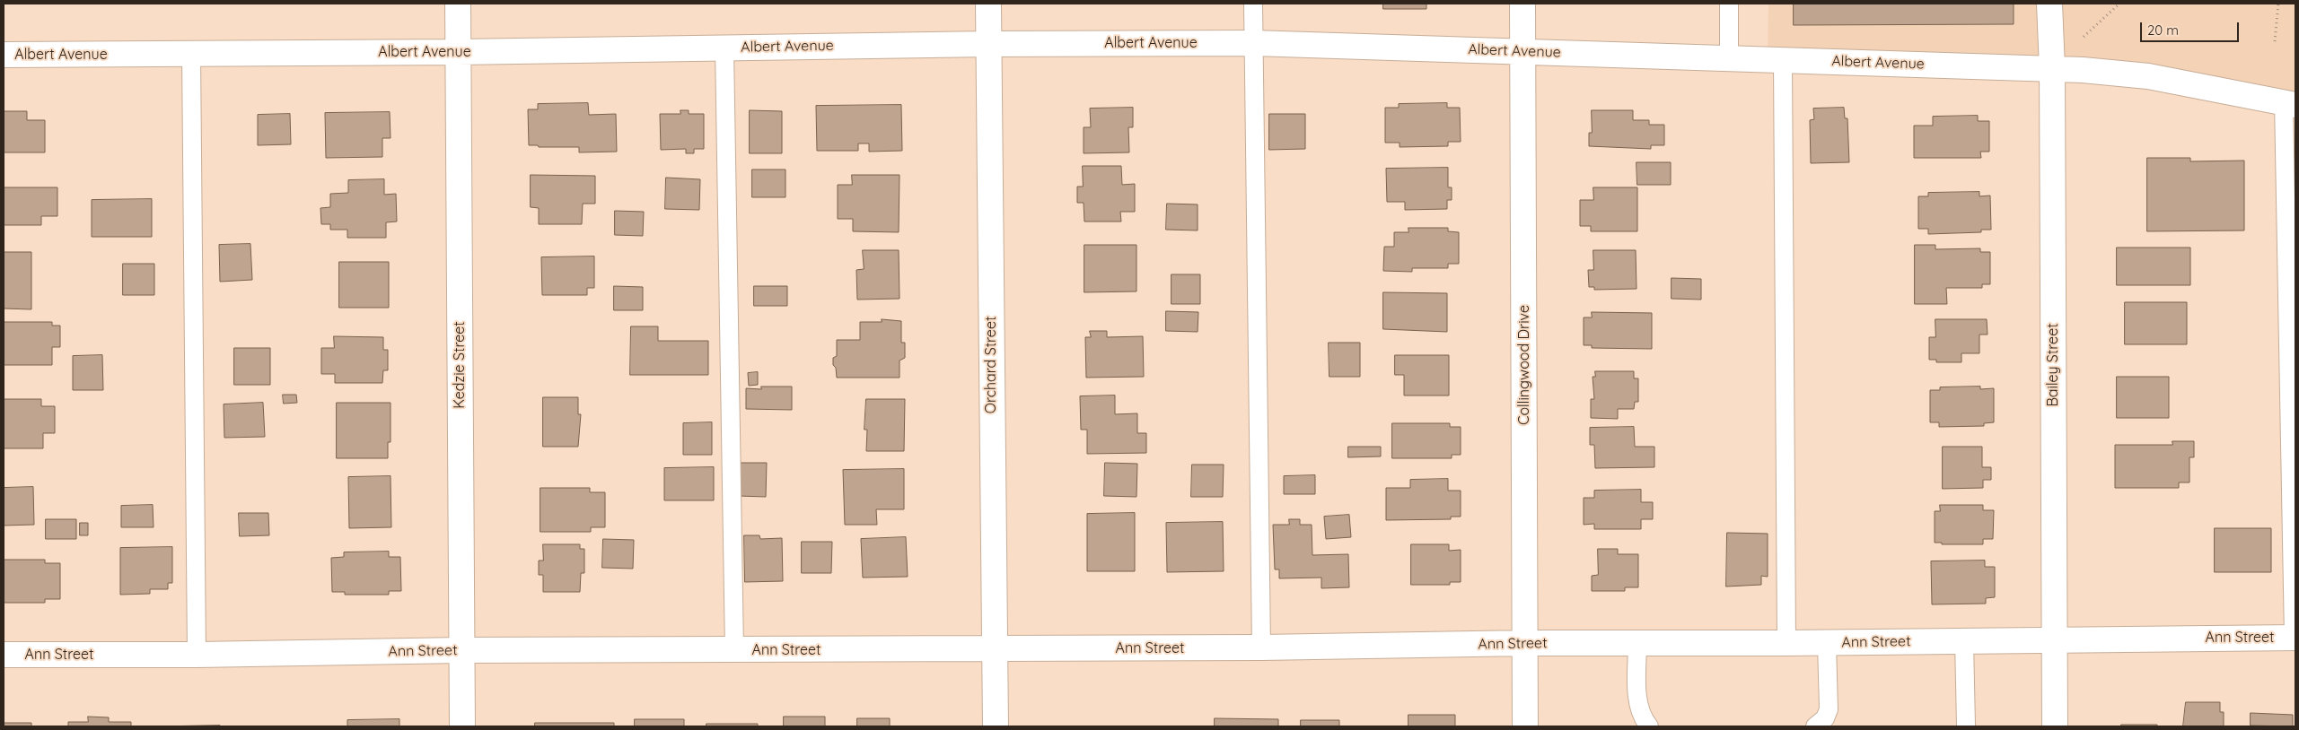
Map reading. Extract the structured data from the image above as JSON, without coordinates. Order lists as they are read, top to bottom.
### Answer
{
  "streets": {
    "street": [
      "Albert Avenue",
      "Kedzie Street",
      "Orchard Street",
      "Collingwood Drive",
      "Bailey Street",
      "Ann Street"
    ]
  },
  "crossings": [
    ["Albert Avenue", "Kedzie Street"],
    ["Albert Avenue", "Orchard Street"],
    ["Albert Avenue", "Collingwood Drive"],
    ["Albert Avenue", "Bailey Street"],
    ["Kedzie Street", "Ann Street"],
    ["Orchard Street", "Ann Street"],
    ["Collingwood Drive", "Ann Street"],
    ["Bailey Street", "Ann Street"]
  ],
  "scale_bar": "20 m"
}
